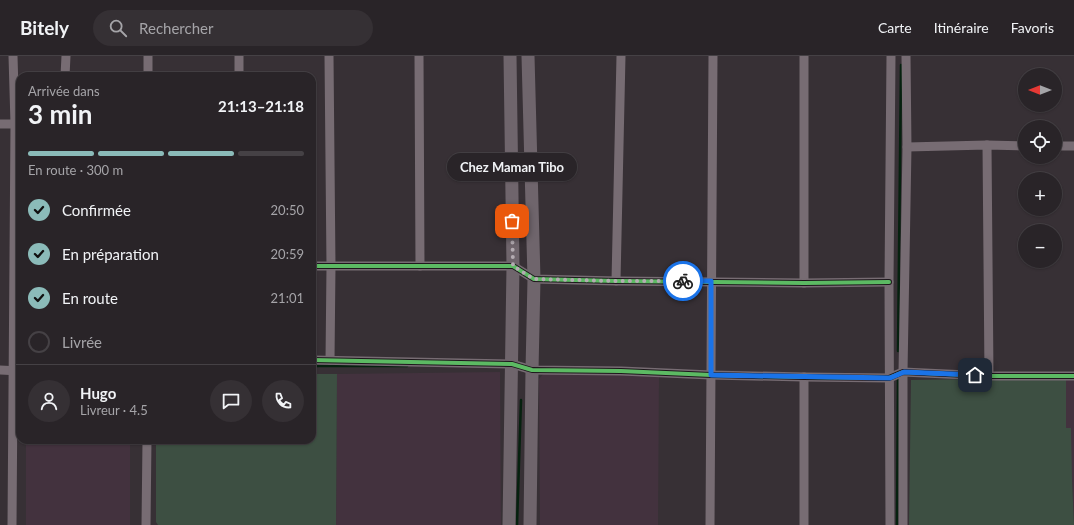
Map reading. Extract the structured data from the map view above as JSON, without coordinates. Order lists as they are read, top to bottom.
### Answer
{
  "places": ["Chez Maman Tibo"],
  "north": "left",
  "page": {
    "header": "Bitely",
    "search": "Rechercher",
    "nav": ["Carte", "Itinéraire", "Favoris"],
    "map_buttons": ["+", "−"],
    "heading": ["3 min", "Arrivée dans", "21:13–21:18"],
    "panel": ["Hugo", "Livreur · 4.5"],
    "bar": "En route · 300 m",
    "bubble": "Chez Maman Tibo",
    "list": [
      ["Confirmée", "20:50"],
      ["En préparation", "20:59"],
      ["En route", "21:01"],
      "Livrée"
    ]
  }
}
